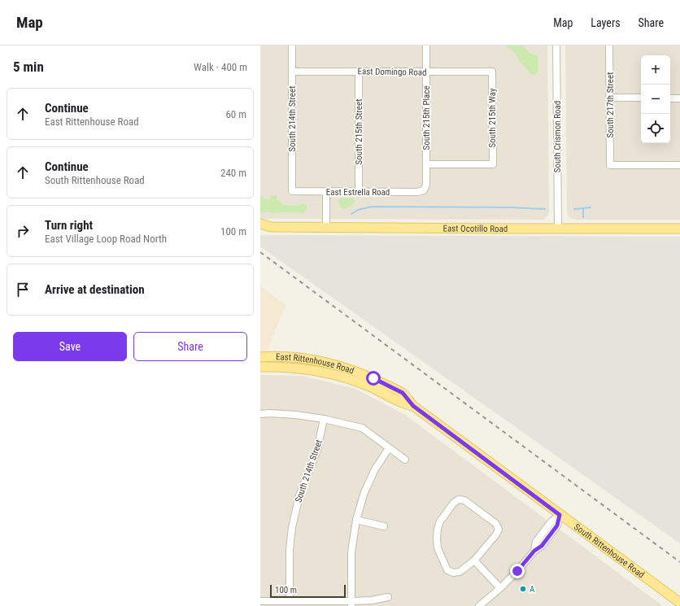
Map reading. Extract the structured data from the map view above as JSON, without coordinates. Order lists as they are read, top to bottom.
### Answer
{
  "streets": {
    "main road": ["East Ocotillo Road", "East Rittenhouse Road", "South Rittenhouse Road"],
    "street": [
      "East Domingo Road",
      "South 217th Street",
      "South 215th Place",
      "South 215th Way",
      "South 214th Street",
      "South 215th Street",
      "South Crismon Road",
      "East Estrella Road"
    ]
  },
  "crossings": [
    ["East Domingo Road", "South 215th Place"],
    ["East Domingo Road", "South 215th Way"],
    ["East Domingo Road", "South 214th Street"],
    ["East Domingo Road", "South 215th Street"],
    ["South 215th Place", "South 215th Way"],
    ["South 215th Place", "East Estrella Road"],
    ["South 214th Street", "East Estrella Road"],
    ["South 215th Street", "East Estrella Road"],
    ["South Crismon Road", "East Ocotillo Road"],
    ["East Rittenhouse Road", "South Rittenhouse Road"]
  ],
  "places": ["A"],
  "scale_bar": "100 m",
  "page": {
    "header": "Map",
    "nav": ["Map", "Layers", "Share"],
    "heading": ["5 min", "Walk · 400 m"],
    "map_buttons": ["+", "−"],
    "list": [
      ["Continue", "East Rittenhouse Road", "60 m"],
      ["Continue", "South Rittenhouse Road", "240 m"],
      ["Turn right", "East Village Loop Road North", "100 m"],
      "Arrive at destination"
    ],
    "buttons": ["Save", "Share"],
    "scale": "100 m"
  }
}
